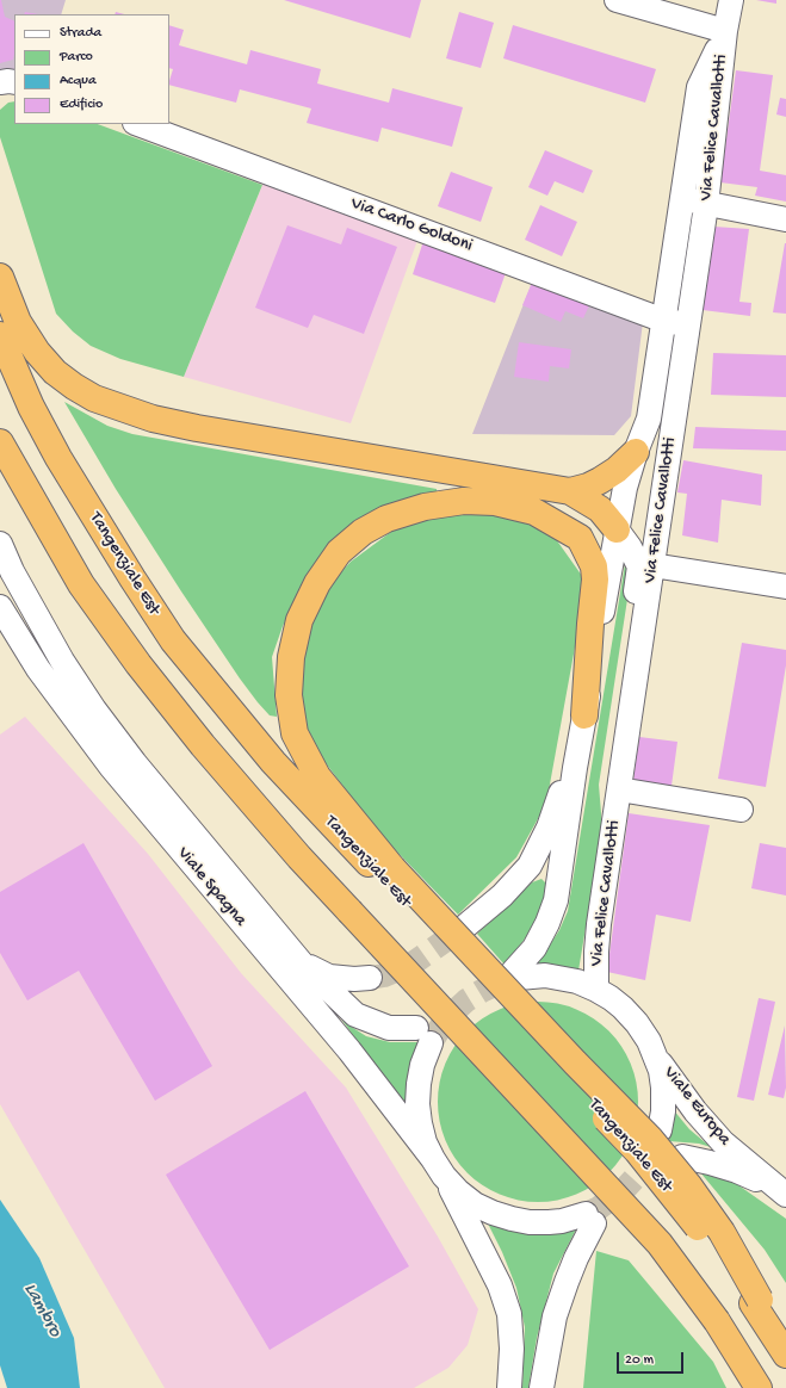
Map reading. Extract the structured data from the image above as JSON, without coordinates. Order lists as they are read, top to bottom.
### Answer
{
  "streets": {
    "highway": ["Tangenziale Est"],
    "street": [
      "Via Felice Cavallotti",
      "Via Carlo Goldoni",
      "Viale Spagna",
      "Viale Europa"
    ]
  },
  "crossings": [
    ["Via Felice Cavallotti", "Via Carlo Goldoni"]
  ],
  "water": ["Lambro"],
  "legend": [
    "Strada",
    "Parco",
    "Acqua",
    "Edificio"
  ],
  "scale_bar": "20 m"
}
